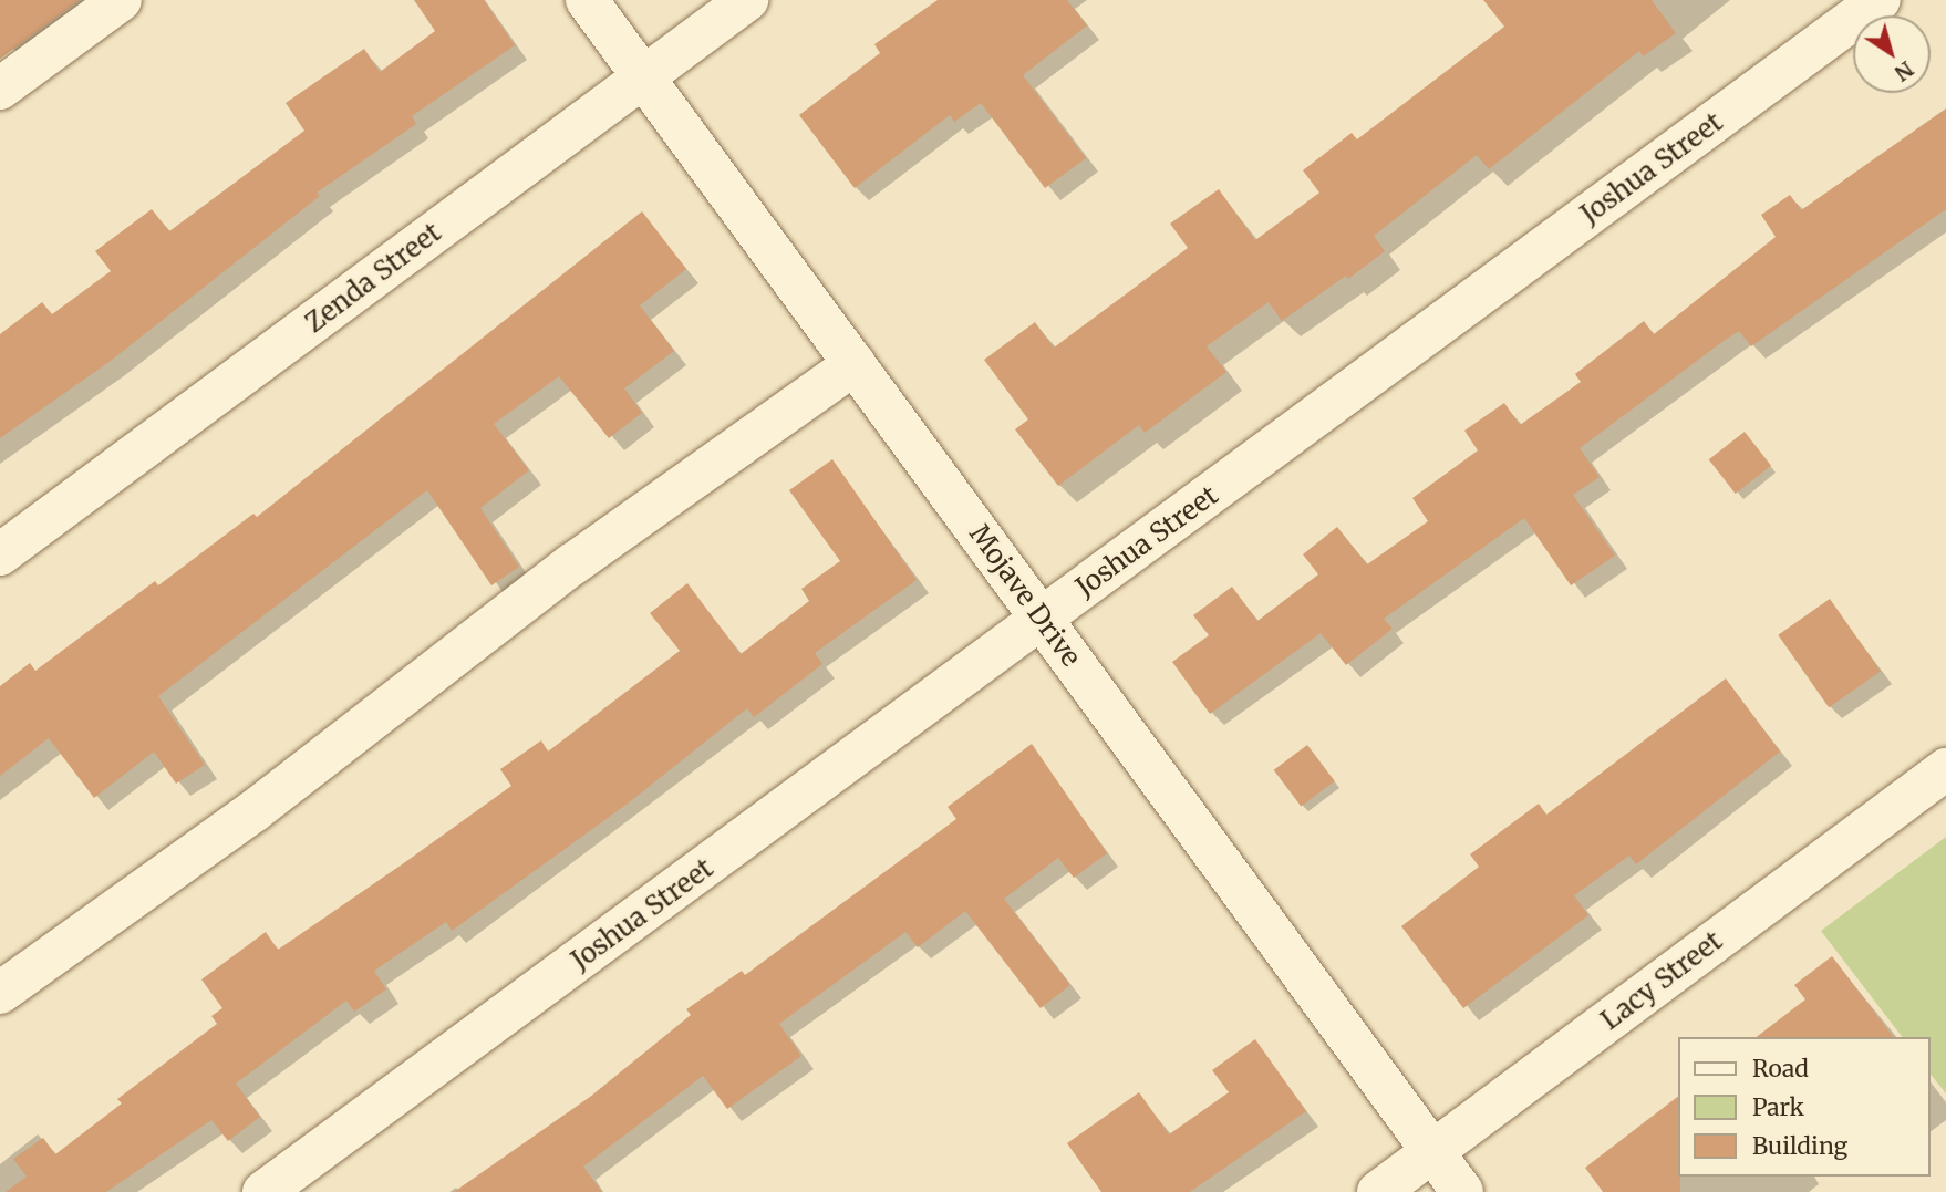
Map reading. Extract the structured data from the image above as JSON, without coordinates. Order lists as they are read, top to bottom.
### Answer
{
  "streets": {
    "street": [
      "Joshua Street",
      "Zenda Street",
      "Mojave Drive",
      "Lacy Street"
    ]
  },
  "crossings": [
    ["Joshua Street", "Mojave Drive"],
    ["Zenda Street", "Mojave Drive"],
    ["Mojave Drive", "Lacy Street"]
  ],
  "legend": ["Road", "Park", "Building"],
  "north": "bottom right"
}
